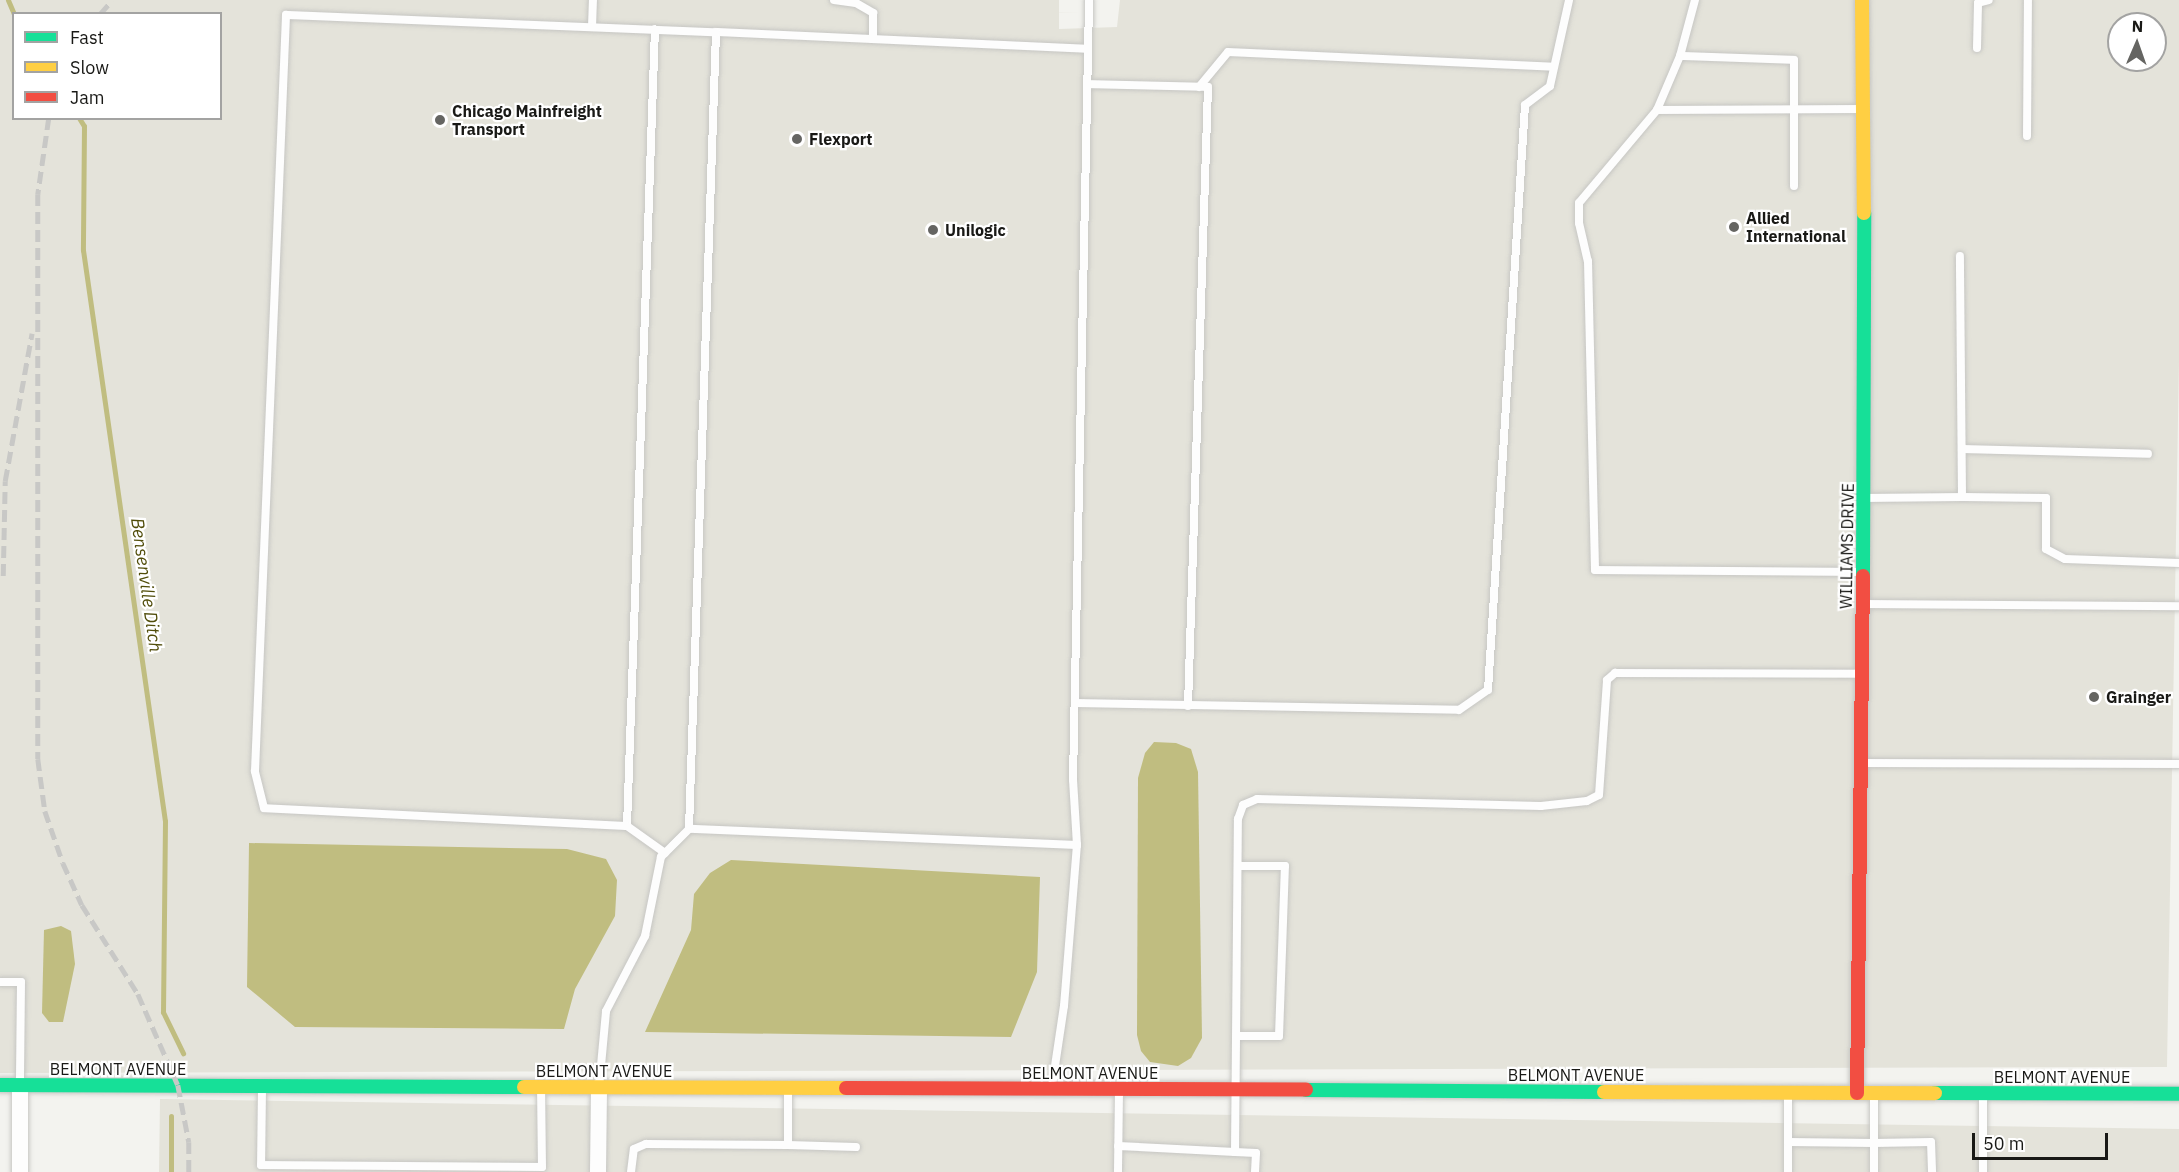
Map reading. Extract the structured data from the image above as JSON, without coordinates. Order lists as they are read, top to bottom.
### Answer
{
  "streets": {
    "street": ["WILLIAMS DRIVE", "BELMONT AVENUE"]
  },
  "crossings": [
    ["WILLIAMS DRIVE", "BELMONT AVENUE"]
  ],
  "water": ["Bensenville Ditch"],
  "places": [
    "Chicago Mainfreight Transport",
    "Flexport",
    "Allied International",
    "Unilogic",
    "Grainger"
  ],
  "legend": ["Fast", "Slow", "Jam"],
  "scale_bar": "50 m",
  "north": "top"
}
